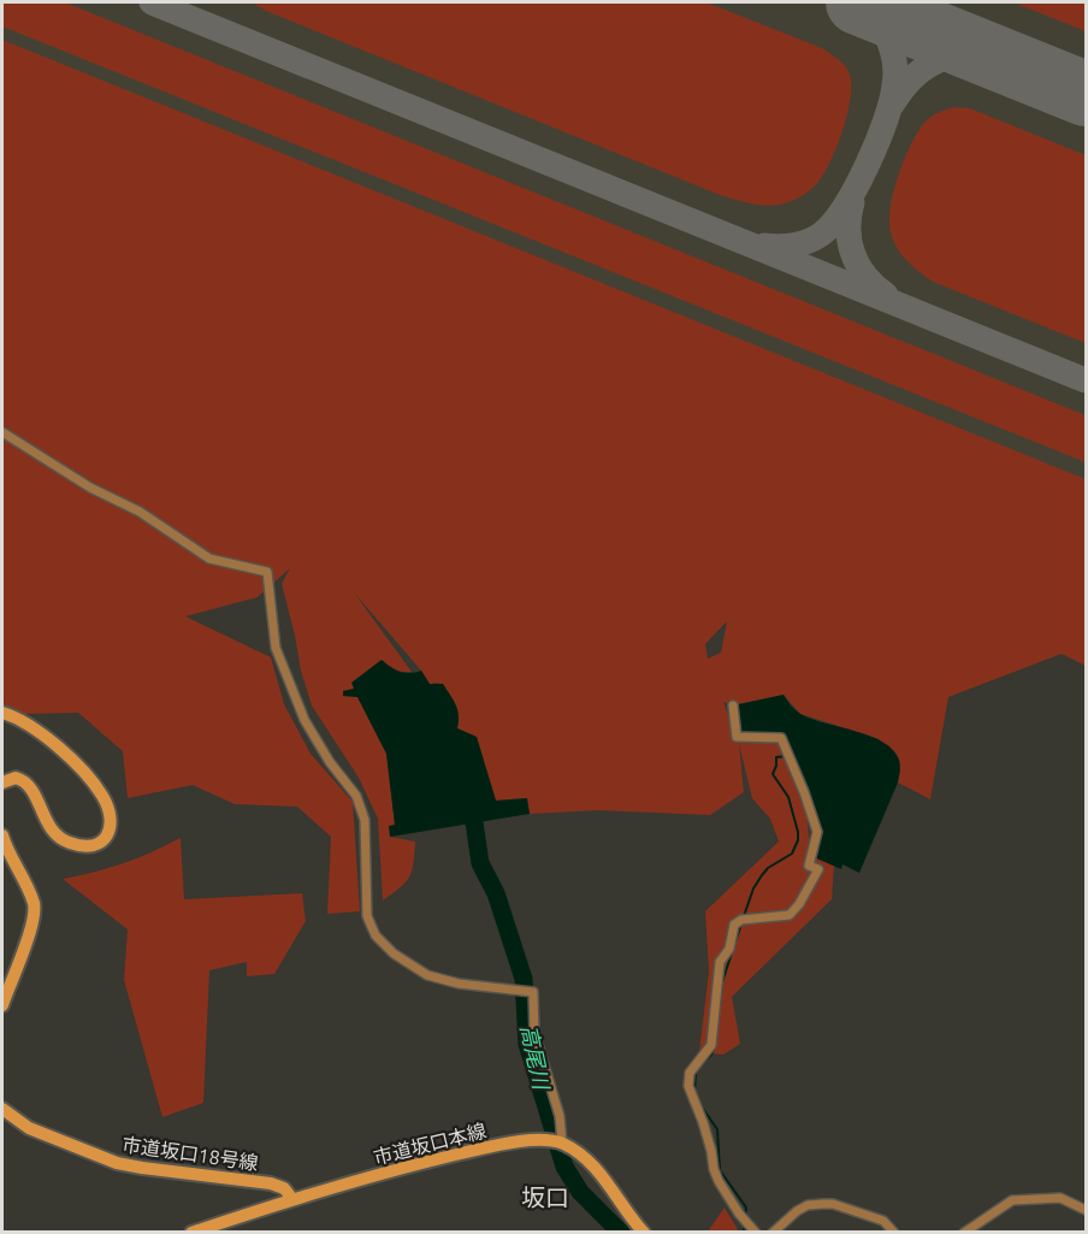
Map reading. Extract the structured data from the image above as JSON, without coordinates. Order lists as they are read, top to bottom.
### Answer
{
  "streets": {
    "street": ["市道坂口本線", "市道坂口18号線"]
  },
  "crossings": [
    ["市道坂口本線", "市道坂口18号線"]
  ],
  "districts": ["坂口"],
  "water": ["高尾川"]
}
